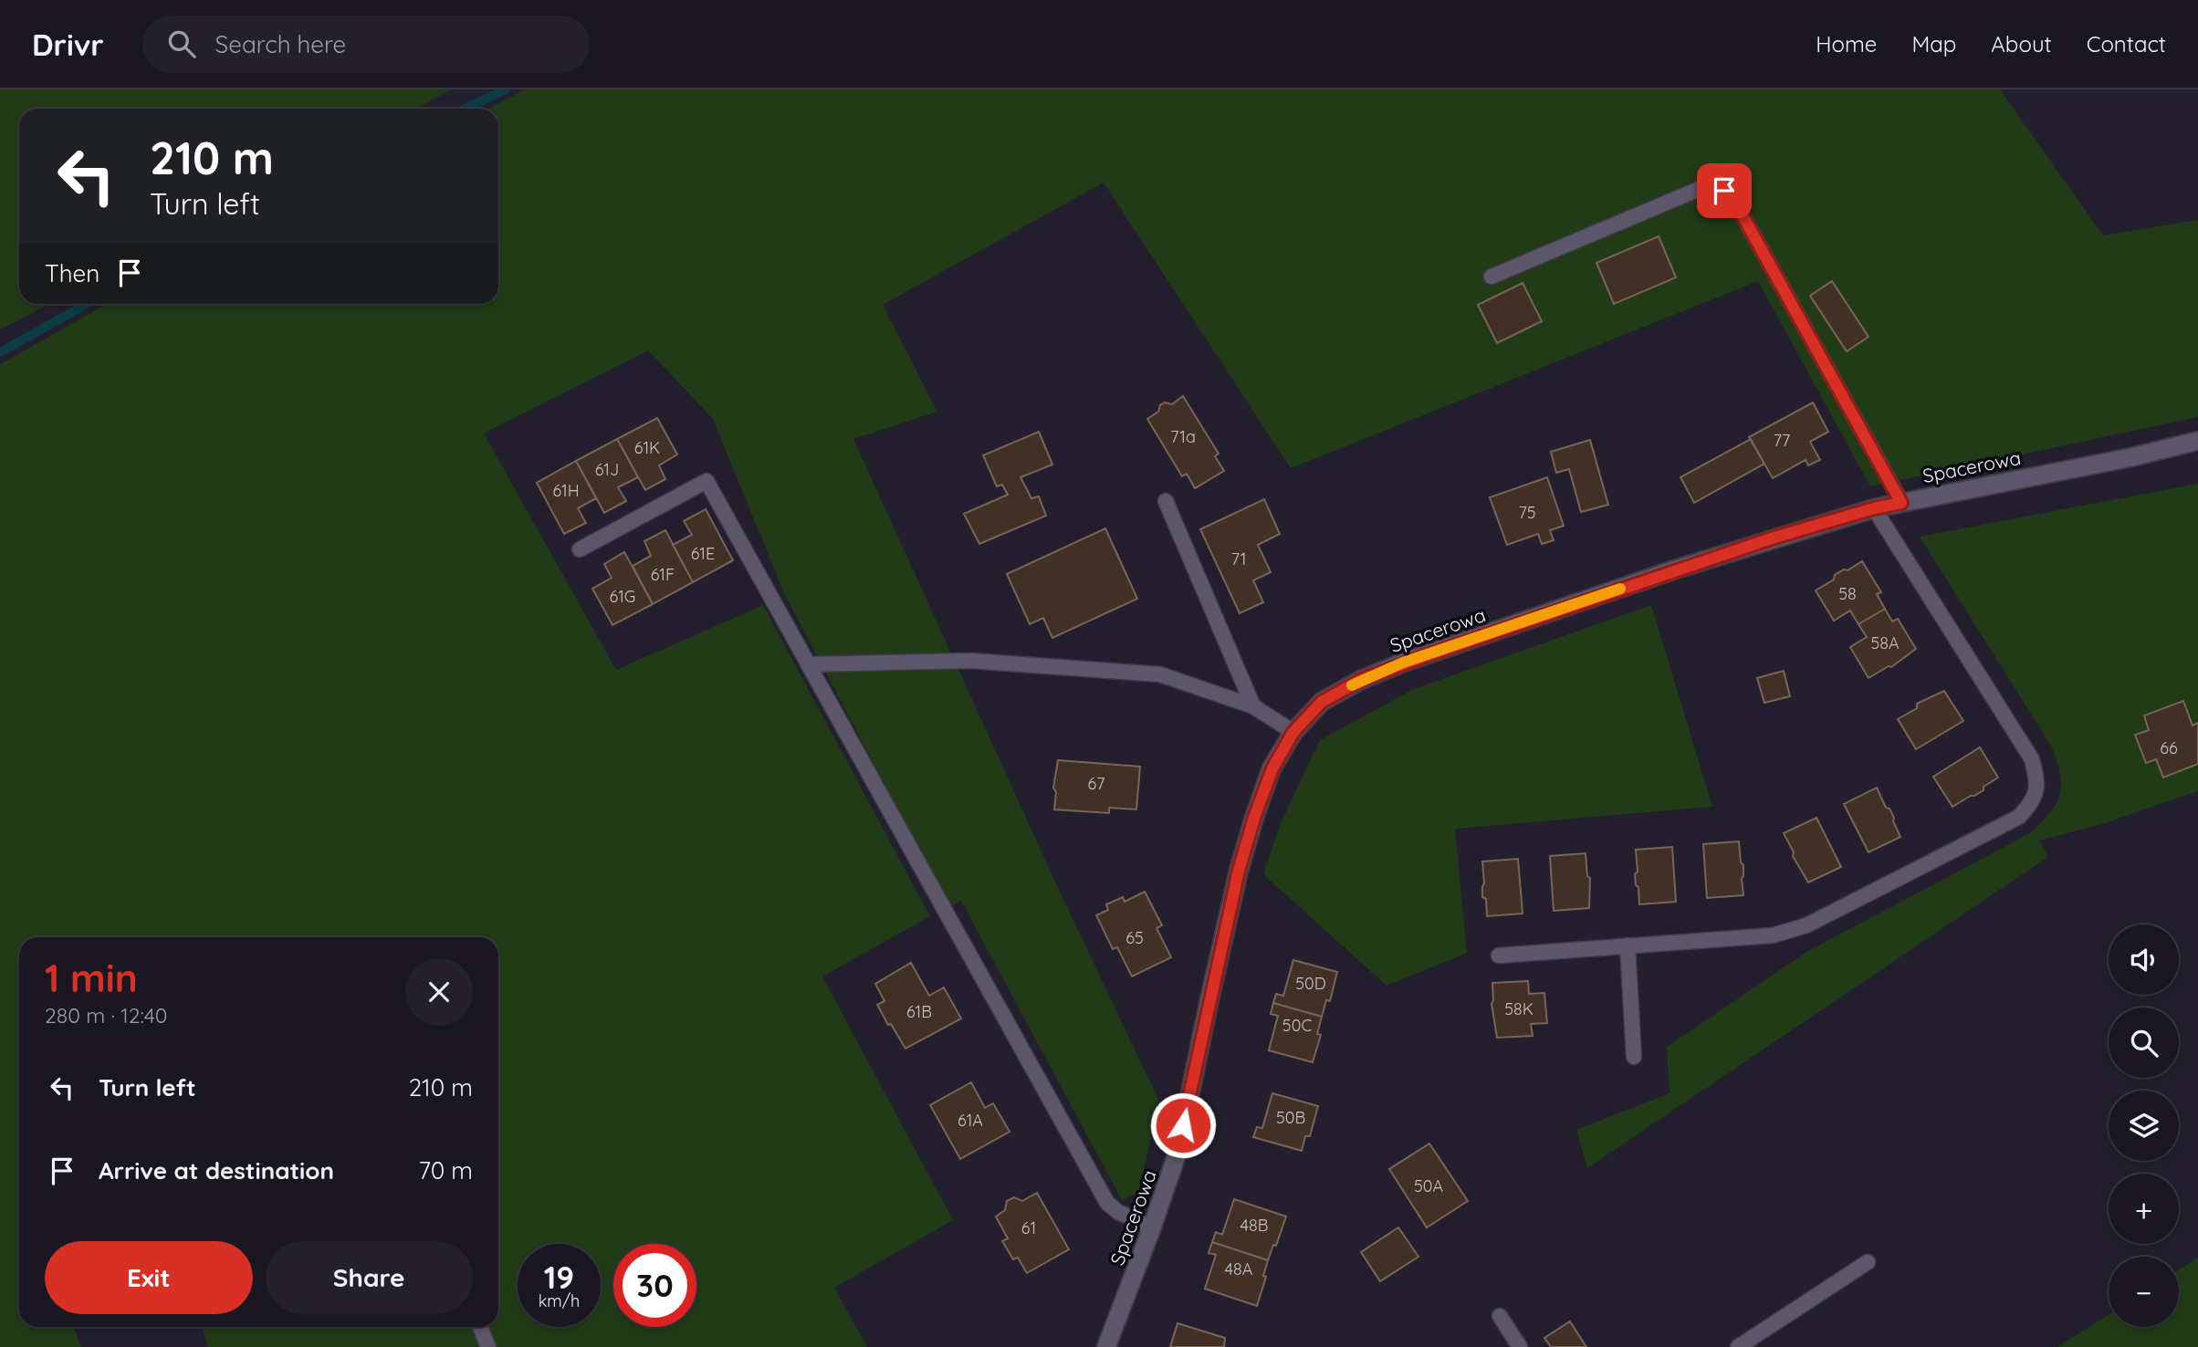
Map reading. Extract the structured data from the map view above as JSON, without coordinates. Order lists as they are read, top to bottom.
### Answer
{
  "streets": {
    "street": ["Spacerowa"]
  },
  "house_numbers": [
    "71a",
    "77",
    "61K",
    "61J",
    "61H",
    "75",
    "61E",
    "71",
    "61F",
    "58",
    "61G",
    "58A",
    "66",
    "67",
    "65",
    "50D",
    "58K",
    "61B",
    "50C",
    "50B",
    "61A",
    "50A",
    "48B",
    "61",
    "48A"
  ],
  "page": {
    "header": "Drivr",
    "search": "Search here",
    "nav": [
      "Home",
      "Map",
      "About",
      "Contact"
    ],
    "turn": ["210 m", "Turn left"],
    "then": "Then",
    "map_buttons": ["+", "−"],
    "heading": ["1 min", "280 m · 12:40"],
    "list": [
      {
        "name": "Turn left",
        "value": "210 m"
      },
      {
        "name": "Arrive at destination",
        "value": "70 m"
      }
    ],
    "buttons": ["Exit", "Share"],
    "speed": "19 km/h",
    "limit": "30"
  }
}
